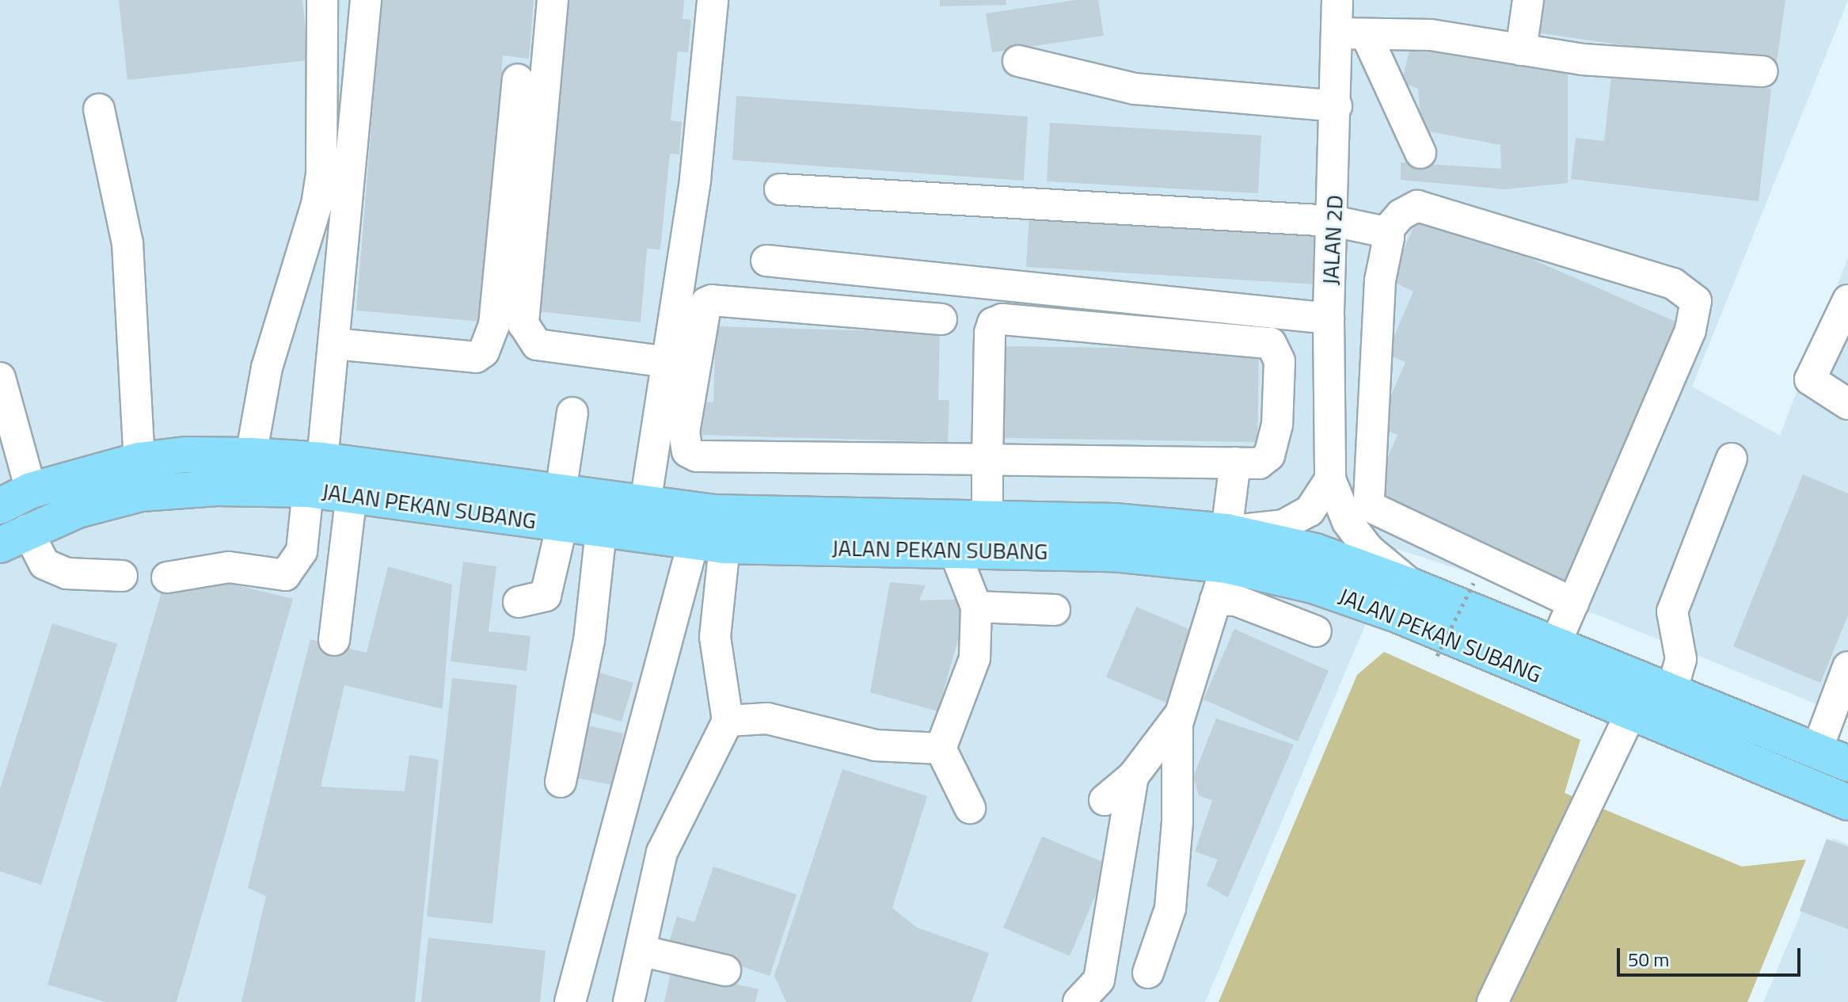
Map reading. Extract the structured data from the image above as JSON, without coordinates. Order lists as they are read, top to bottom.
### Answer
{
  "streets": {
    "main road": ["JALAN PEKAN SUBANG"],
    "street": ["JALAN 2D"]
  },
  "crossings": [
    ["JALAN 2D", "JALAN PEKAN SUBANG"]
  ],
  "scale_bar": "50 m"
}
